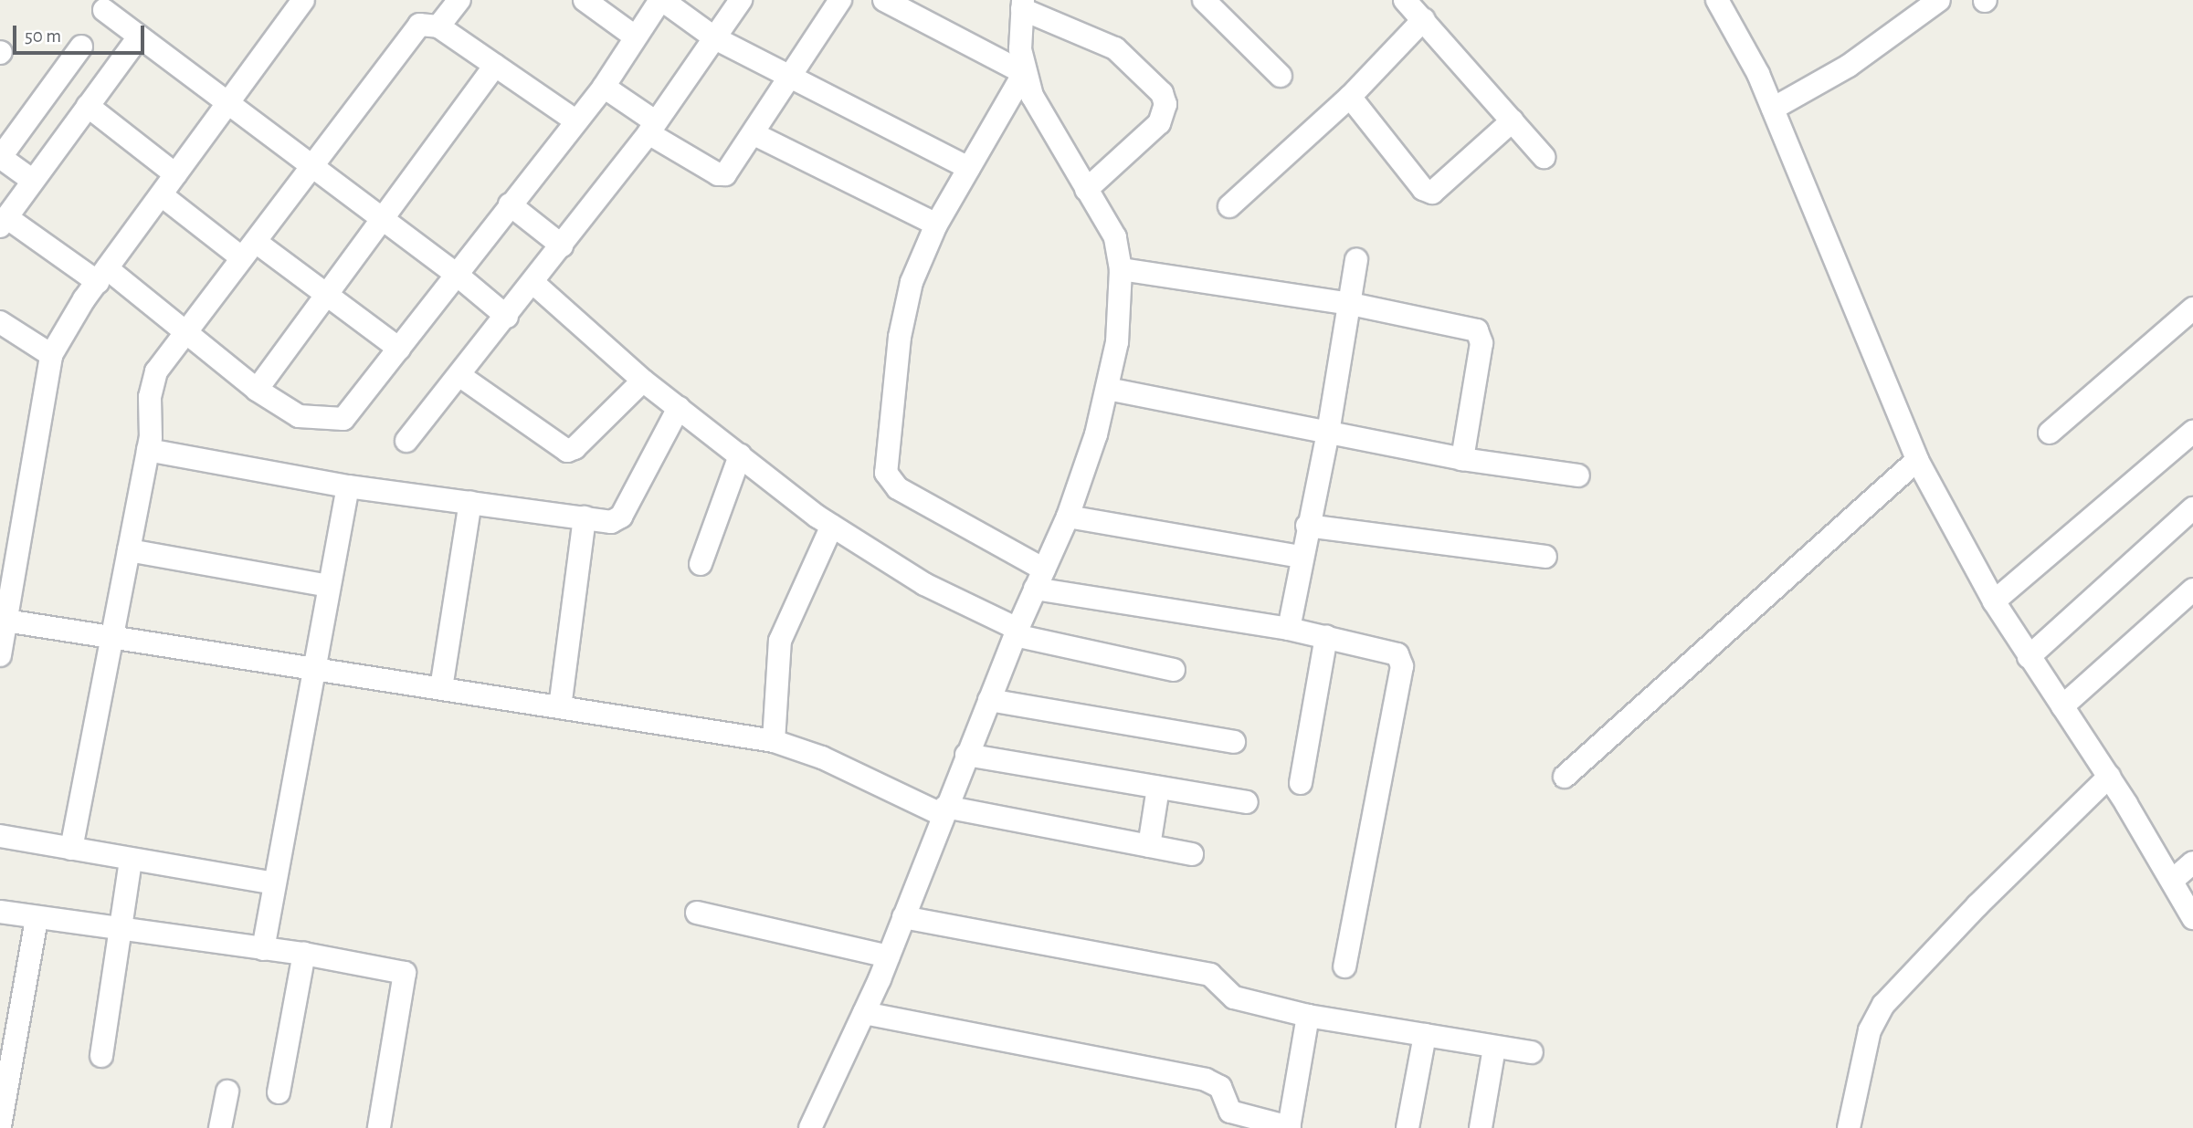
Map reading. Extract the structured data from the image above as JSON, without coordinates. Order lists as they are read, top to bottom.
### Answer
{
  "scale_bar": "50 m"
}
